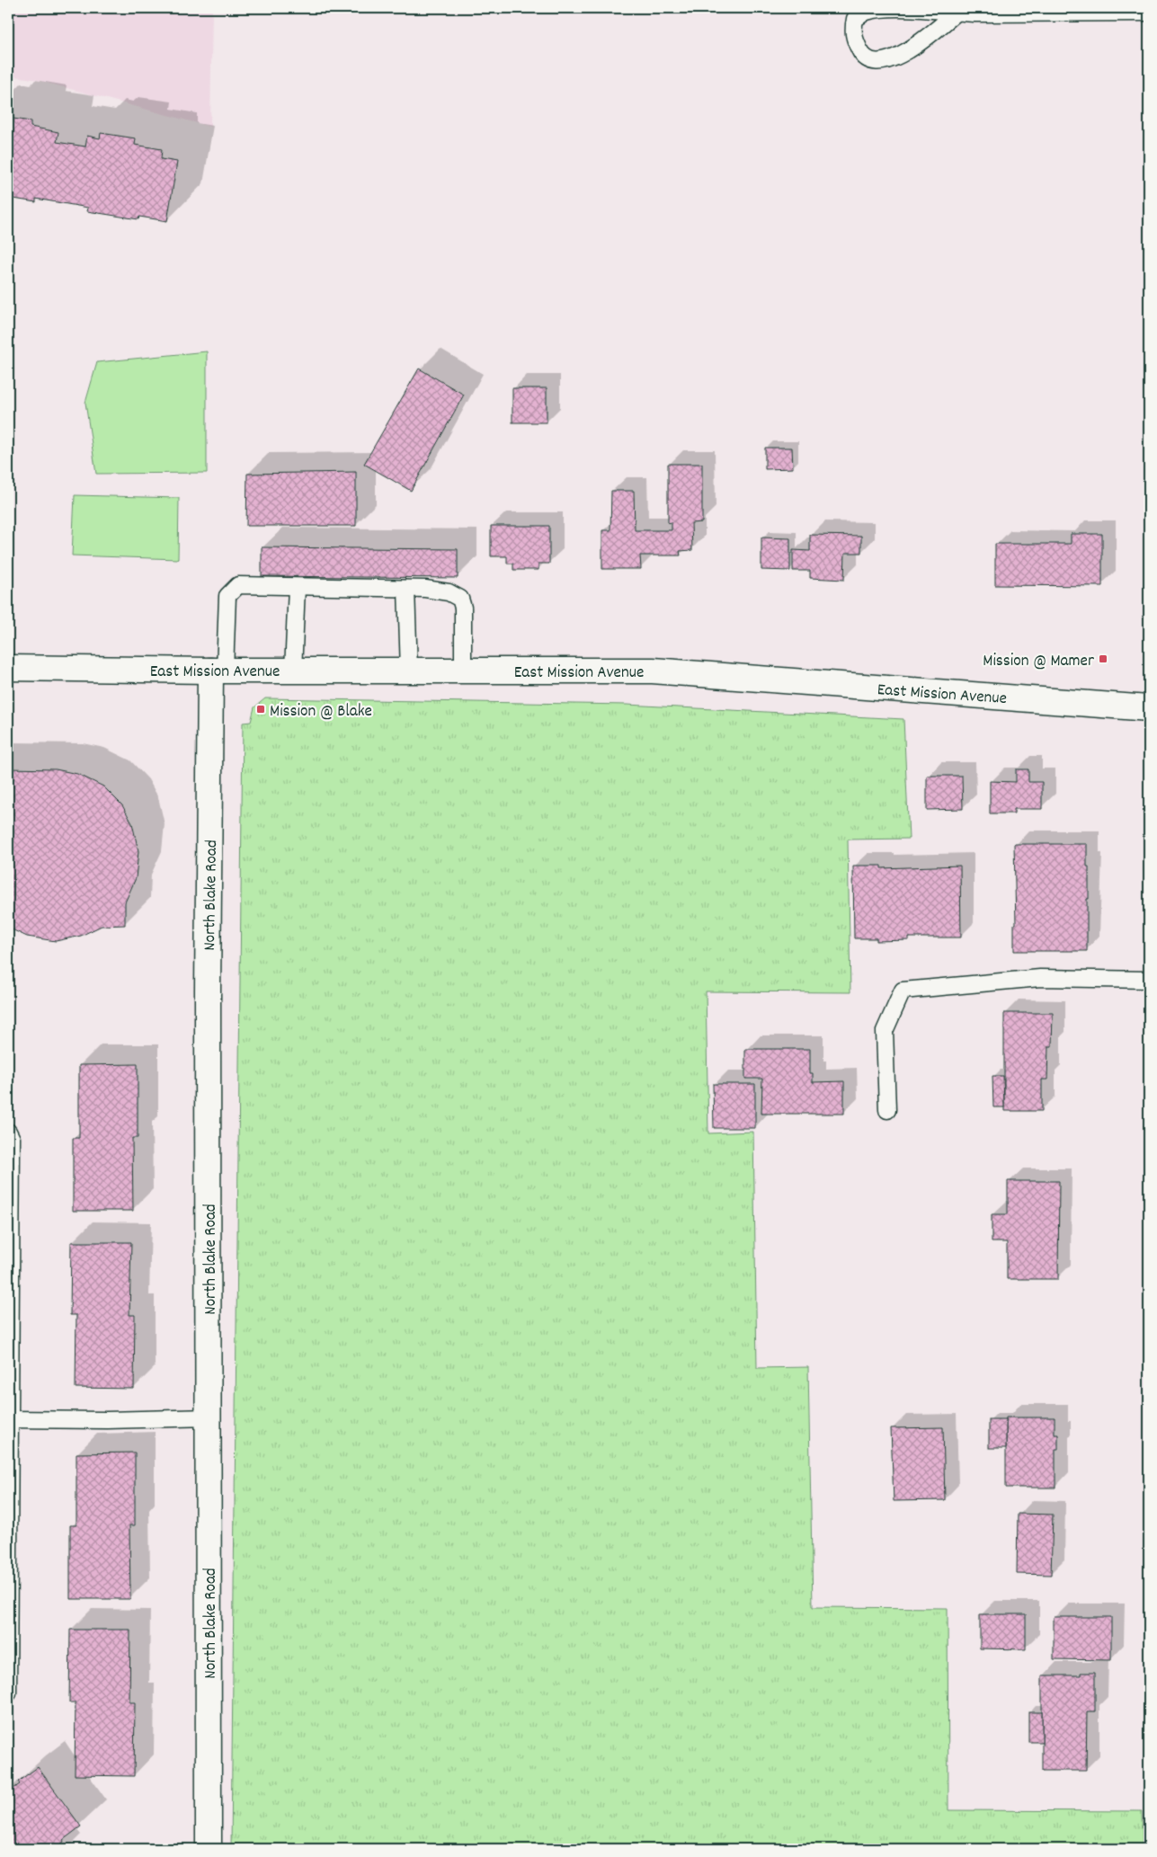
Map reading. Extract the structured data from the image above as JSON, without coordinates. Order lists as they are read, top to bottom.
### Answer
{
  "streets": {
    "street": ["East Mission Avenue", "North Blake Road"]
  },
  "crossings": [
    ["East Mission Avenue", "North Blake Road"]
  ],
  "places": {
    "transit": ["Mission @ Mamer", "Mission @ Blake"]
  }
}
